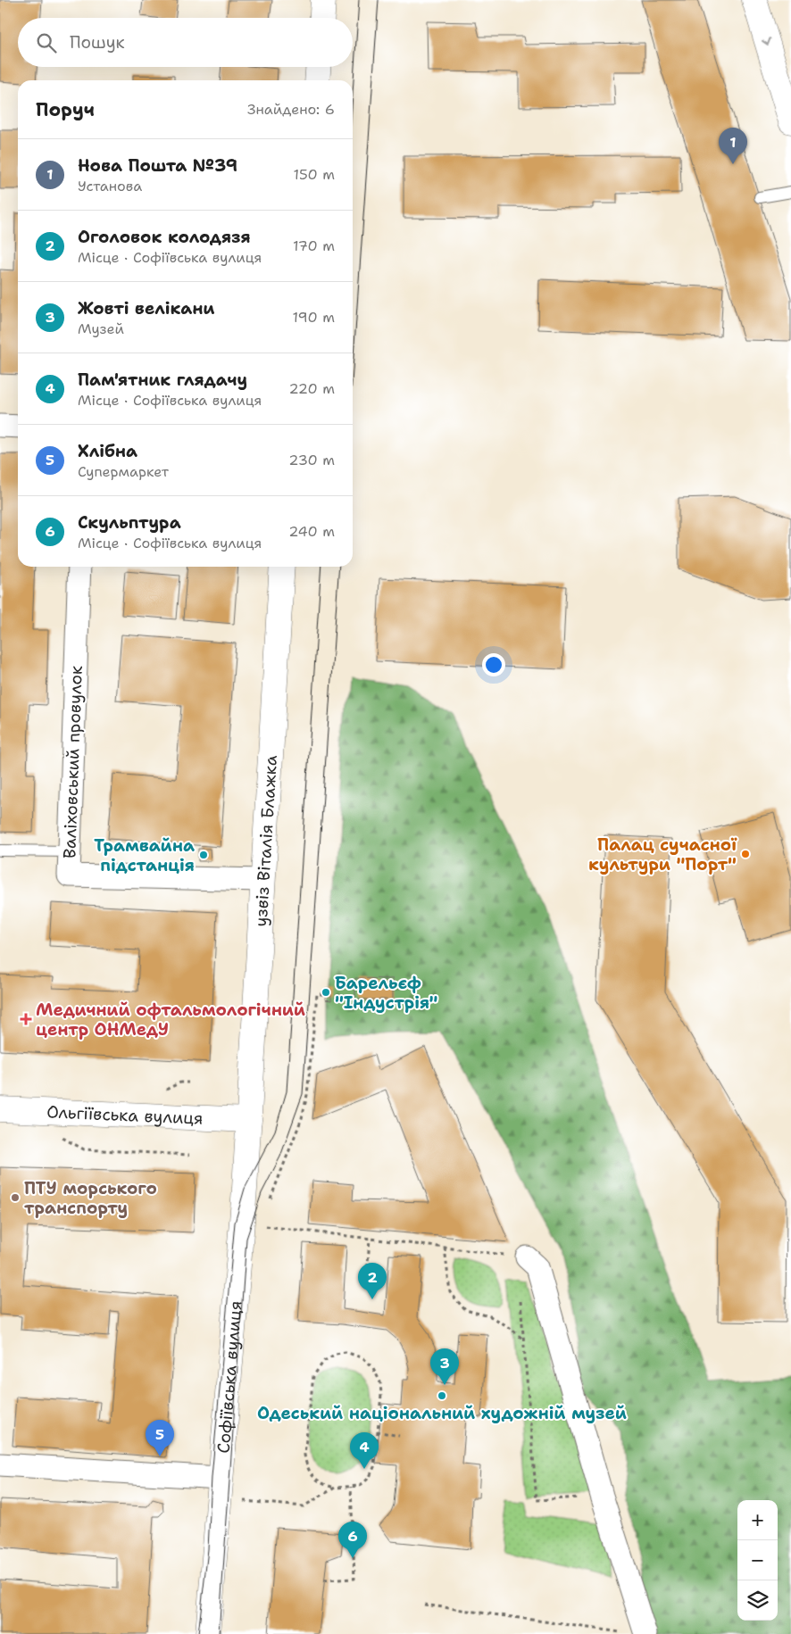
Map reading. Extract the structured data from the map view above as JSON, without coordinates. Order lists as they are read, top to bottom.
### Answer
{
  "streets": {
    "main road": ["узвіз Віталія Блажка", "Ольгіївська вулиця", "Софіївська вулиця"],
    "street": ["Валіховський провулок"]
  },
  "crossings": [
    ["Валіховський провулок", "узвіз Віталія Блажка"],
    ["узвіз Віталія Блажка", "Ольгіївська вулиця"],
    ["узвіз Віталія Блажка", "Софіївська вулиця"],
    ["Ольгіївська вулиця", "Софіївська вулиця"]
  ],
  "places": {
    "other": [
      "Палац сучасної культури \"Порт\"",
      "Трамвайна підстанція",
      "Барельєф \"Індустрія\"",
      "ПТУ морського транспорту",
      "Одеський національний художній музей"
    ],
    "health": ["Медичний офтальмологічний центр ОНМедУ"]
  },
  "page": {
    "search": "Пошук",
    "heading": ["Поруч", "Знайдено: 6"],
    "pins": [
      "1",
      "2",
      "3",
      "5",
      "4",
      "6"
    ],
    "list": [
      {
        "mark": "1",
        "name": "Нова Пошта №39",
        "note": "Установа",
        "value": "150 m"
      },
      {
        "mark": "2",
        "name": "Оголовок колодязя",
        "note": "Місце · Софіївська вулиця",
        "value": "170 m"
      },
      {
        "mark": "3",
        "name": "Жовті велікани",
        "note": "Музей",
        "value": "190 m"
      },
      {
        "mark": "4",
        "name": "Пам'ятник глядачу",
        "note": "Місце · Софіївська вулиця",
        "value": "220 m"
      },
      {
        "mark": "5",
        "name": "Хлібна",
        "note": "Супермаркет",
        "value": "230 m"
      },
      {
        "mark": "6",
        "name": "Скульптура",
        "note": "Місце · Софіївська вулиця",
        "value": "240 m"
      }
    ],
    "map_buttons": ["+", "−"]
  }
}
